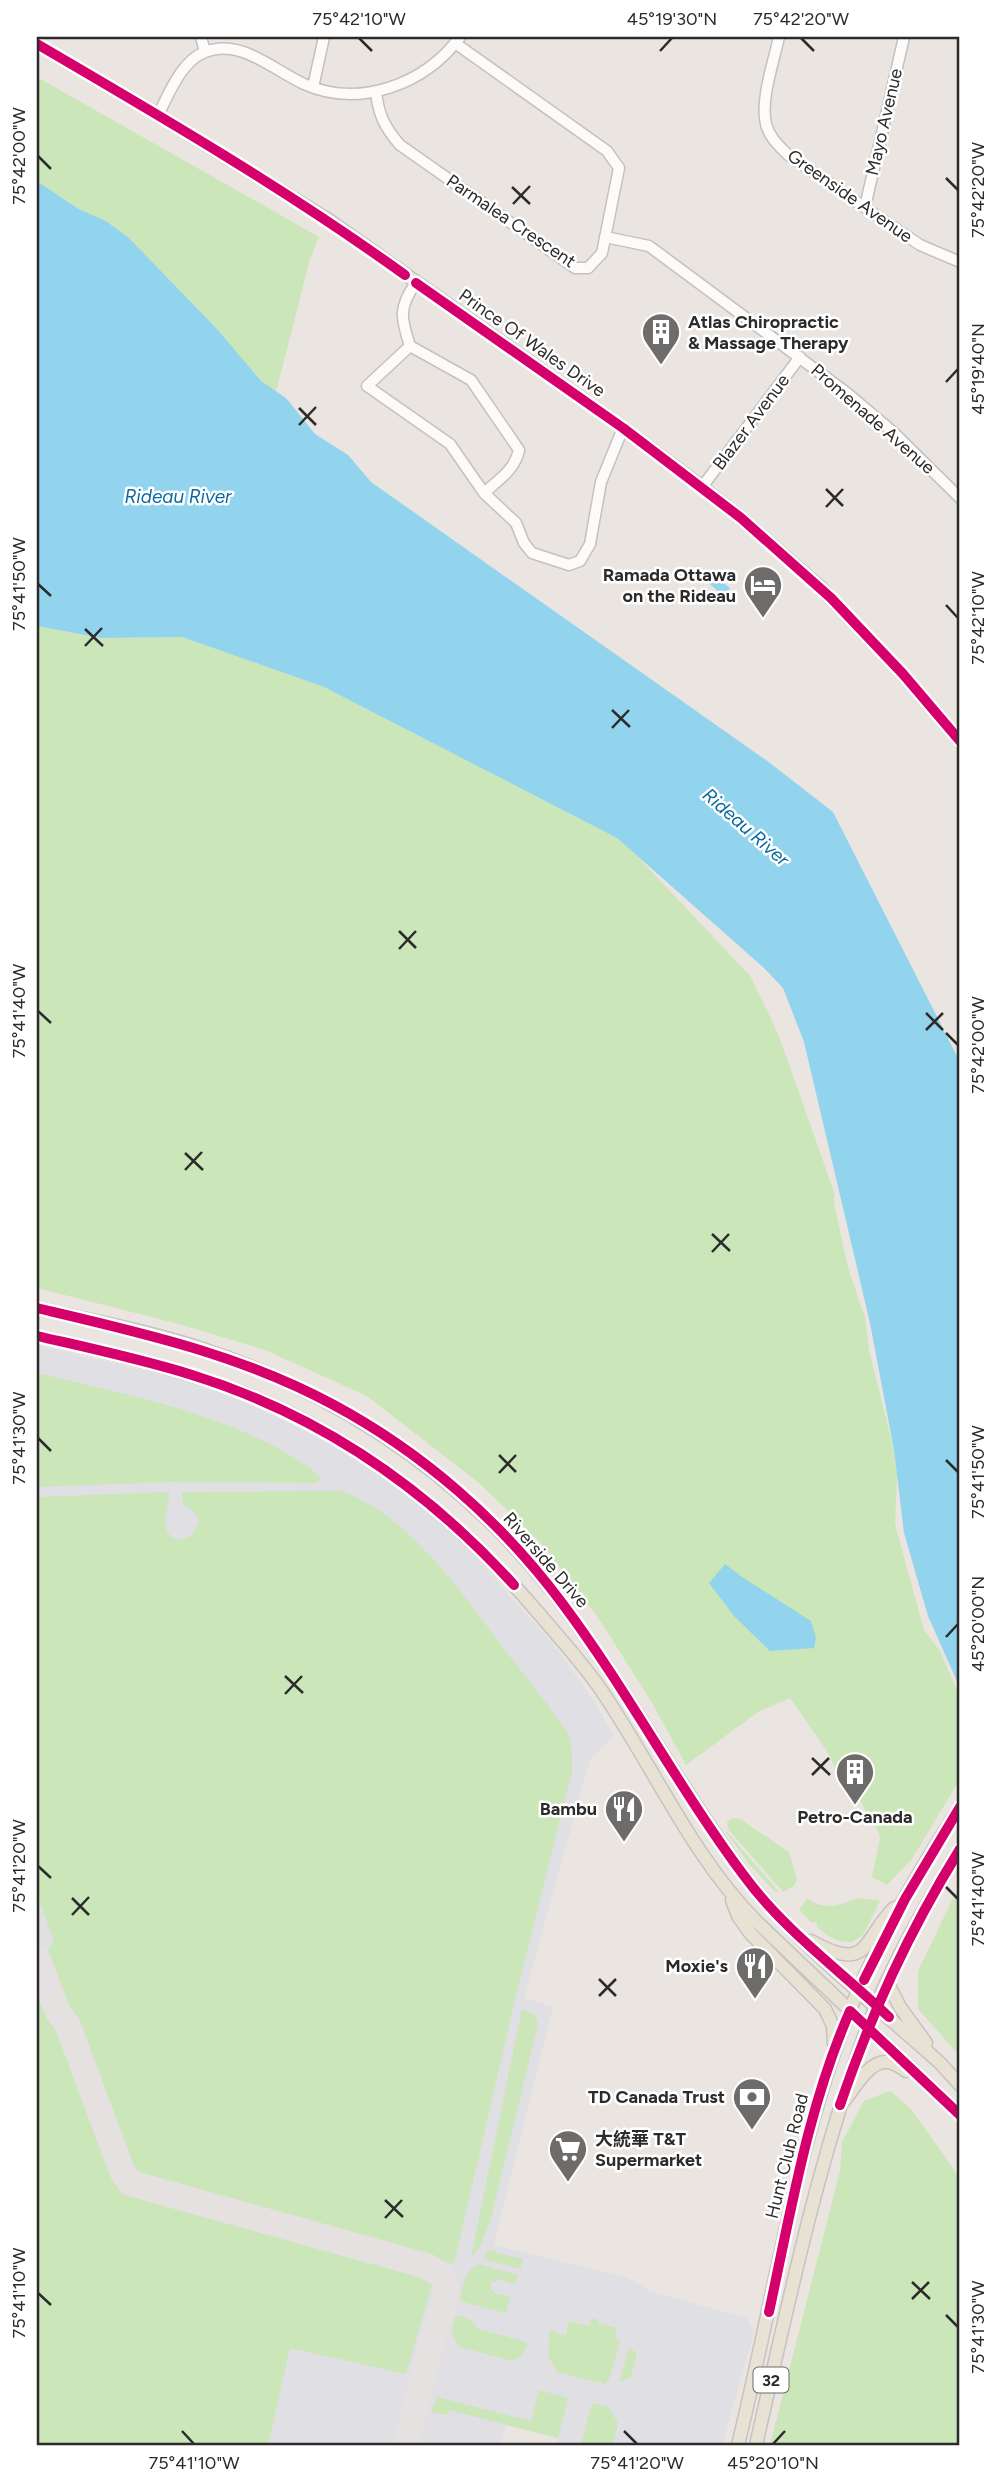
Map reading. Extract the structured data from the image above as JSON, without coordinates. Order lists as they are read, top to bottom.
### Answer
{
  "streets": {
    "main road": [
      "Prince Of Wales Drive",
      "Riverside Drive",
      "Hunt Club Road",
      "32"
    ],
    "street": [
      "Mayo Avenue",
      "Greenside Avenue",
      "Parmalea Crescent",
      "Promenade Avenue",
      "Blazer Avenue"
    ]
  },
  "crossings": [
    ["Mayo Avenue", "Greenside Avenue"],
    ["Parmalea Crescent", "Promenade Avenue"],
    ["Prince Of Wales Drive", "Blazer Avenue"],
    ["Promenade Avenue", "Blazer Avenue"],
    ["Riverside Drive", "Hunt Club Road"]
  ],
  "water": ["Rideau River"],
  "places": {
    "building": ["Atlas Chiropractic & Massage Therapy", "Petro-Canada"],
    "hotel": ["Ramada Ottawa on the Rideau"],
    "restaurant": ["Bambu", "Moxie's"],
    "bank": ["TD Canada Trust"],
    "supermarket": ["大統華 T&T Supermarket"]
  },
  "coordinates": [
    "75°42'10\"W",
    "45°19'30\"N",
    "75°42'20\"W",
    "75°42'00\"W",
    "45°19'40\"N",
    "75°41'50\"W",
    "75°41'40\"W",
    "75°41'30\"W",
    "45°20'00\"N",
    "75°41'20\"W",
    "75°41'10\"W",
    "45°20'10\"N"
  ]
}
